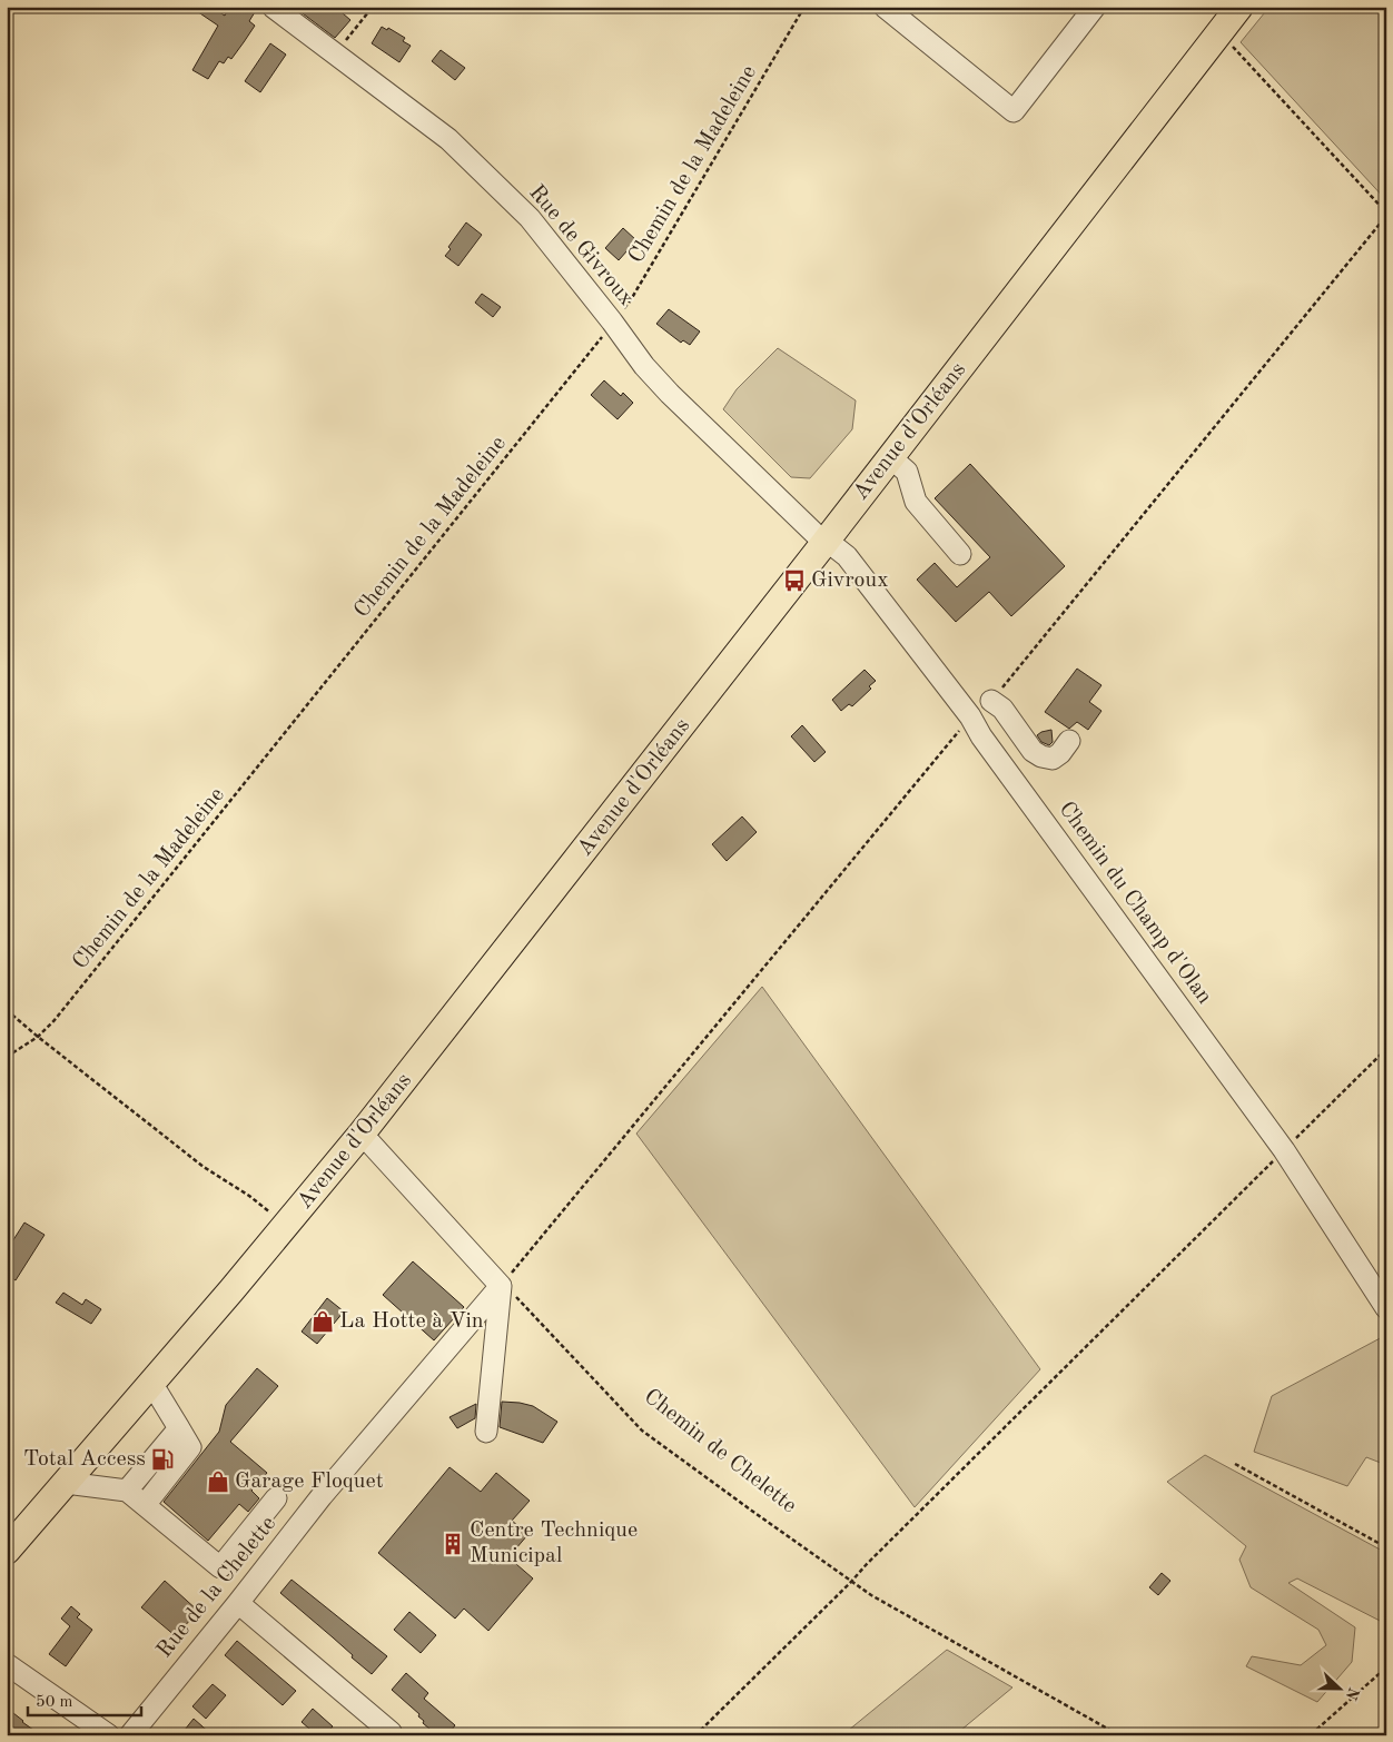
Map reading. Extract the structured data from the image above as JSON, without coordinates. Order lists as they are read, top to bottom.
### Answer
{
  "streets": {
    "main road": ["Avenue d'Orléans"],
    "street": ["Rue de Givroux", "Chemin du Champ d'Olan", "Rue de la Chelette"],
    "path": ["Chemin de la Madeleine", "Chemin de Chelette"]
  },
  "crossings": [
    ["Chemin de la Madeleine", "Rue de Givroux"],
    ["Rue de Givroux", "Avenue d'Orléans"],
    ["Rue de Givroux", "Chemin du Champ d'Olan"],
    ["Avenue d'Orléans", "Chemin du Champ d'Olan"],
    ["Chemin de Chelette", "Rue de la Chelette"]
  ],
  "places": {
    "bus stop": ["Givroux"],
    "shop": ["La Hotte à Vin", "Garage Floquet"],
    "fuel station": ["Total Access"],
    "building": ["Centre Technique Municipal"]
  },
  "scale_bar": "50 m",
  "north": "right"
}
